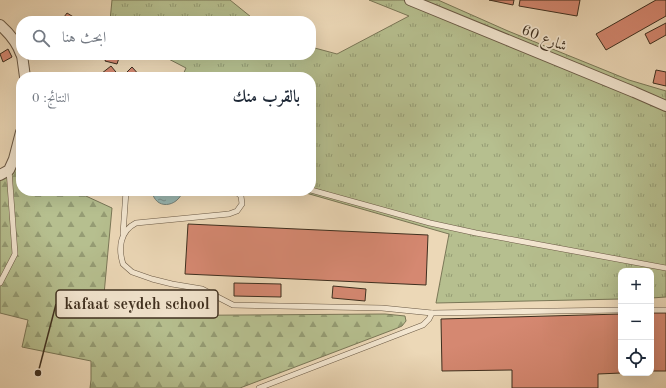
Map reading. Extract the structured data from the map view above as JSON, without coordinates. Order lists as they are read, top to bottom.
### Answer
{
  "streets": {
    "street": ["شارع 60"]
  },
  "places": ["kafaat seydeh school"],
  "page": {
    "search": "ابحث هنا",
    "heading": ["بالقرب منك", "النتائج: 0"],
    "map_buttons": ["+", "−"]
  }
}
